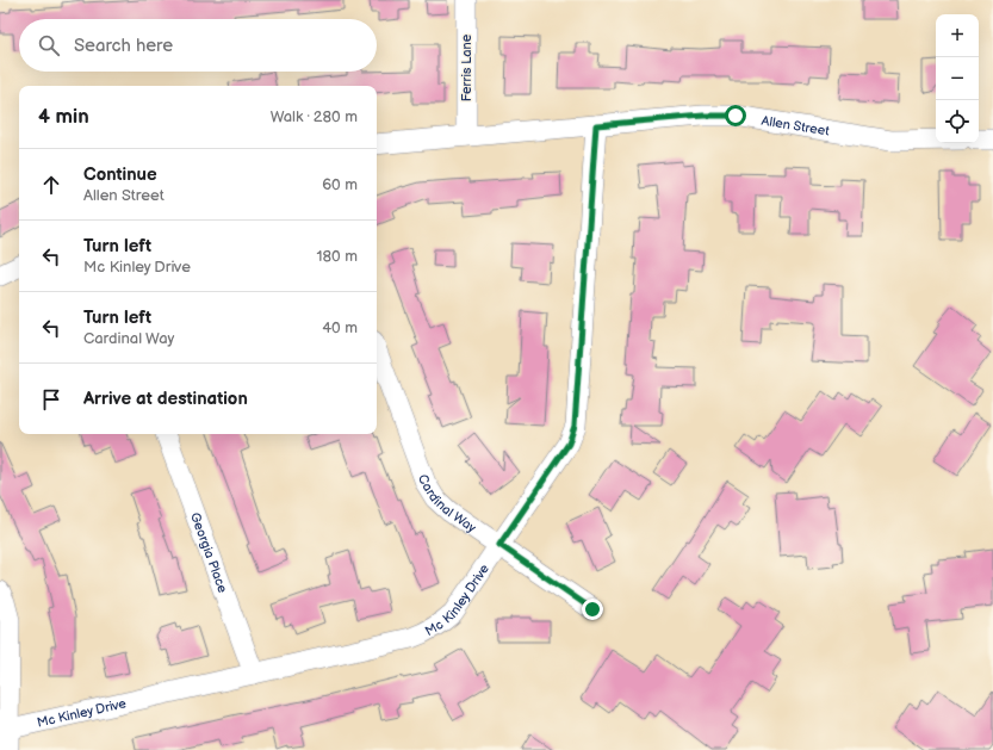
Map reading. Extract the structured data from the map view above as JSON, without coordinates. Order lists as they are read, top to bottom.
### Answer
{
  "streets": {
    "street": [
      "Ferris Lane",
      "Allen Street",
      "Cardinal Way",
      "Georgia Place",
      "Mc Kinley Drive"
    ]
  },
  "crossings": [
    ["Ferris Lane", "Allen Street"],
    ["Allen Street", "Mc Kinley Drive"],
    ["Cardinal Way", "Mc Kinley Drive"],
    ["Georgia Place", "Mc Kinley Drive"]
  ],
  "page": {
    "map_buttons": ["+", "−"],
    "search": "Search here",
    "heading": ["4 min", "Walk · 280 m"],
    "list": [
      ["Continue", "Allen Street", "60 m"],
      ["Turn left", "Mc Kinley Drive", "180 m"],
      ["Turn left", "Cardinal Way", "40 m"],
      "Arrive at destination"
    ]
  }
}
